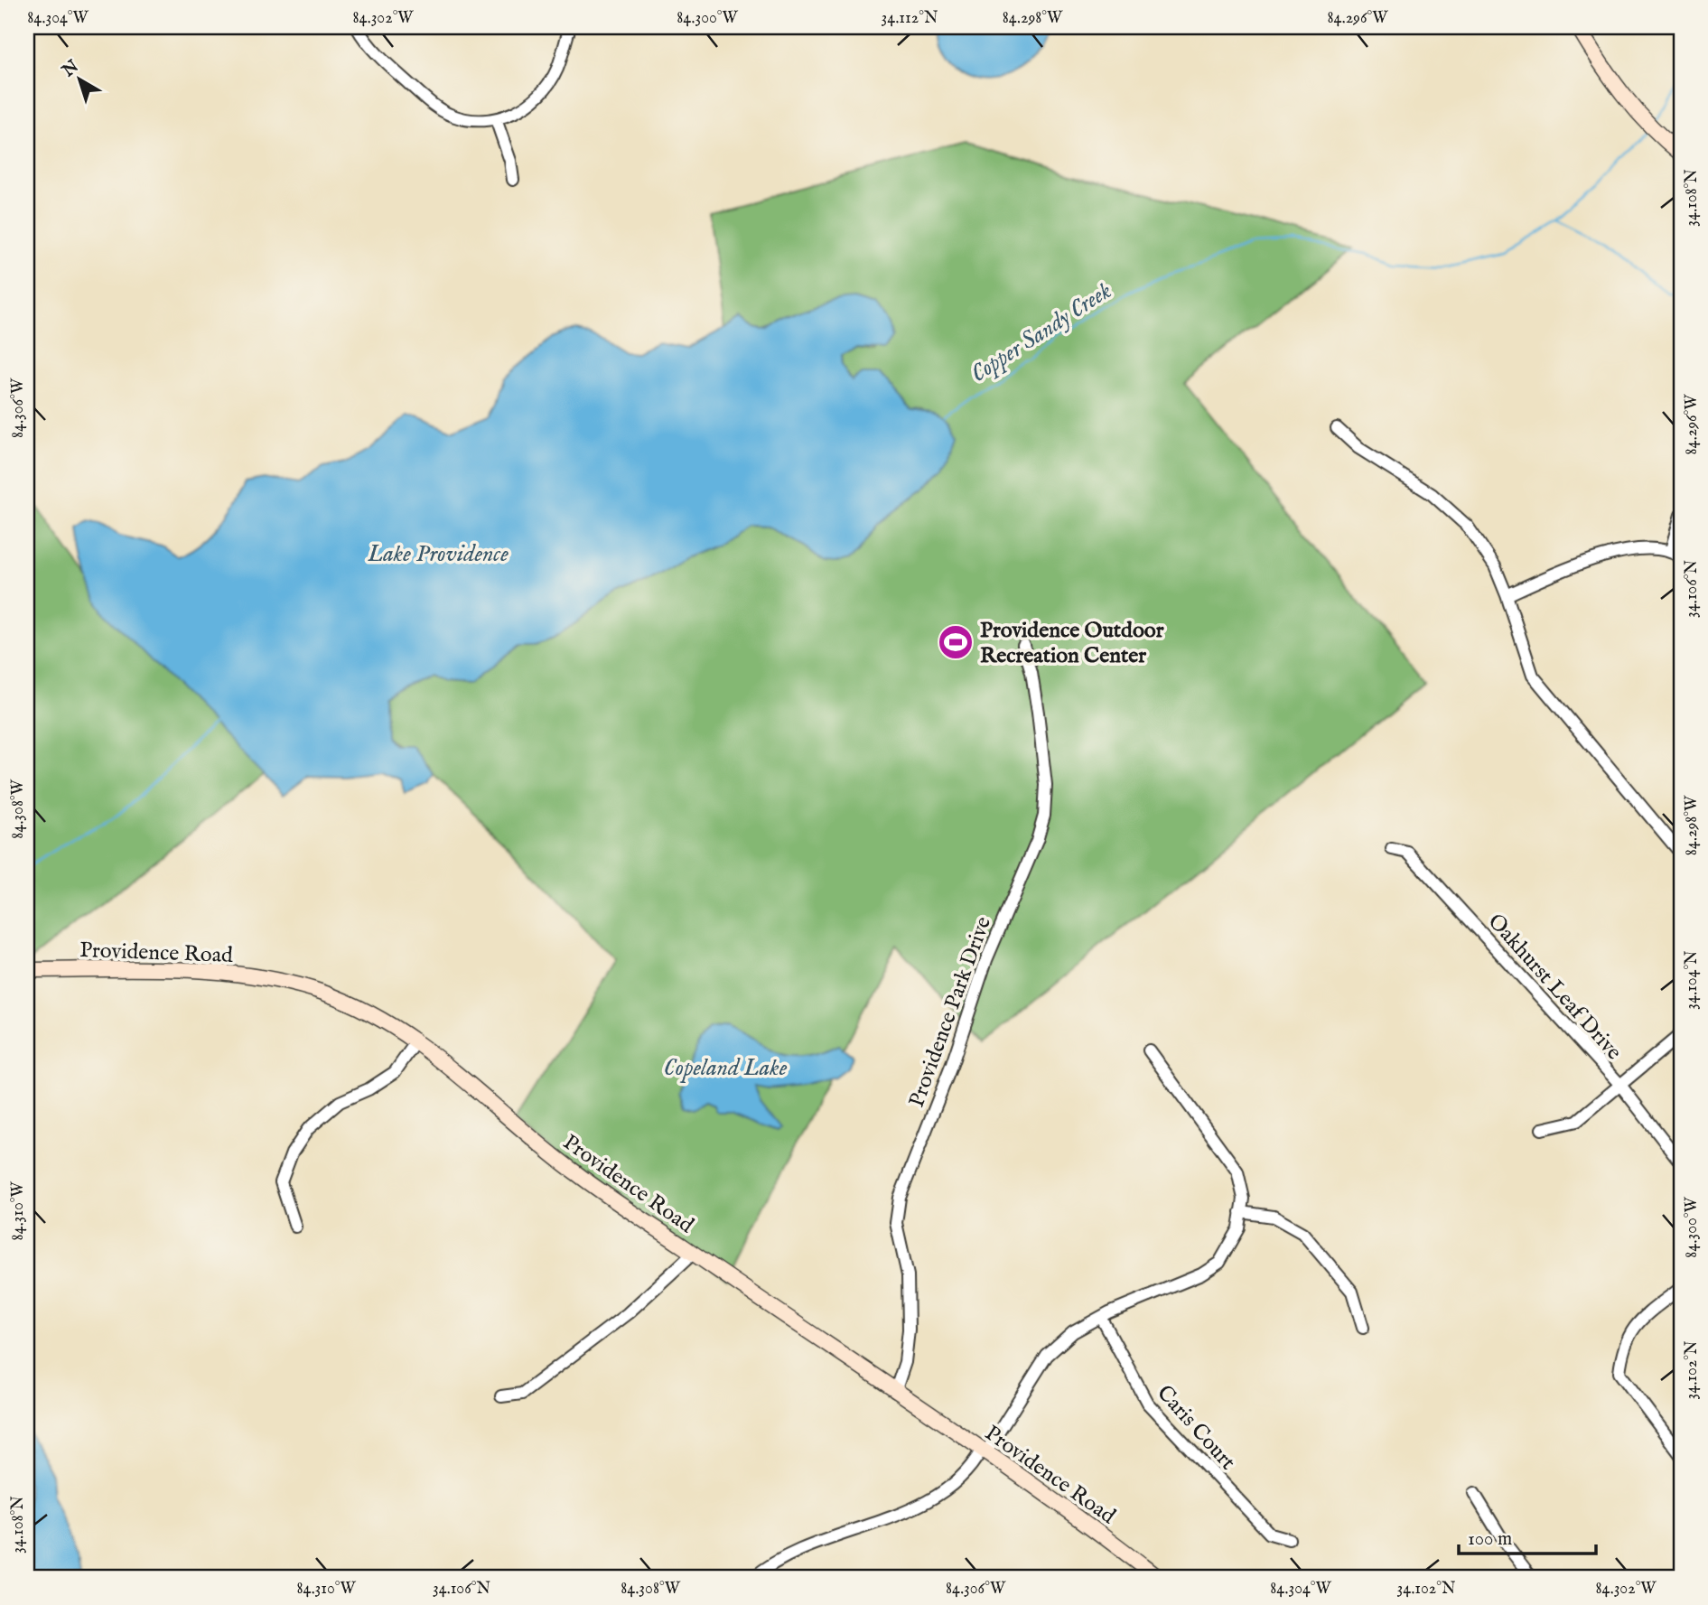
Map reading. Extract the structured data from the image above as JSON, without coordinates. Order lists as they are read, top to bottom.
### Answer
{
  "streets": {
    "street": [
      "Providence Road",
      "Oakhurst Leaf Drive",
      "Providence Park Drive",
      "Caris Court"
    ]
  },
  "crossings": [
    ["Providence Road", "Providence Park Drive"]
  ],
  "water": ["Copper Sandy Creek", "Lake Providence", "Copeland Lake"],
  "places": {
    "sports": ["Providence Outdoor Recreation Center"]
  },
  "scale_bar": "100 m",
  "north": "top left",
  "coordinates": [
    "84.304°W",
    "84.302°W",
    "84.300°W",
    "34.112°N",
    "84.298°W",
    "84.296°W",
    "34.108°N",
    "84.306°W",
    "34.106°N",
    "84.308°W",
    "34.104°N",
    "84.310°W",
    "34.102°N"
  ]
}
